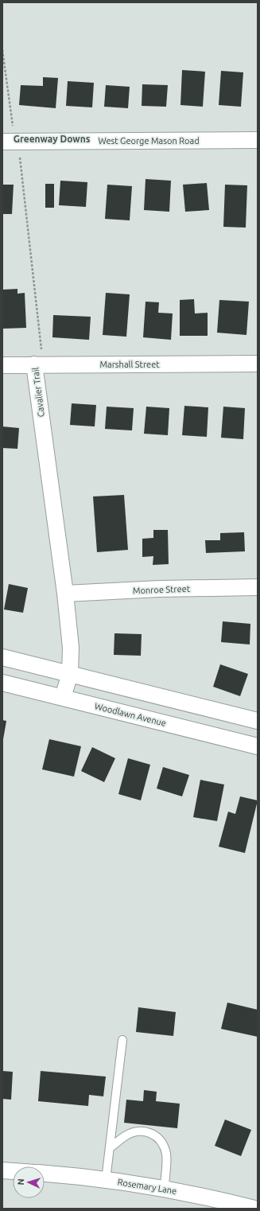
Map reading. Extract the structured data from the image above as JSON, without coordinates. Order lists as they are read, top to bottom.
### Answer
{
  "streets": {
    "street": [
      "West George Mason Road",
      "Marshall Street",
      "Cavalier Trail",
      "Monroe Street",
      "Woodlawn Avenue",
      "Rosemary Lane"
    ]
  },
  "crossings": [
    ["West George Mason Road", "Cavalier Trail"],
    ["Marshall Street", "Cavalier Trail"],
    ["Cavalier Trail", "Monroe Street"],
    ["Cavalier Trail", "Woodlawn Avenue"]
  ],
  "districts": ["Greenway Downs"],
  "north": "left"
}
